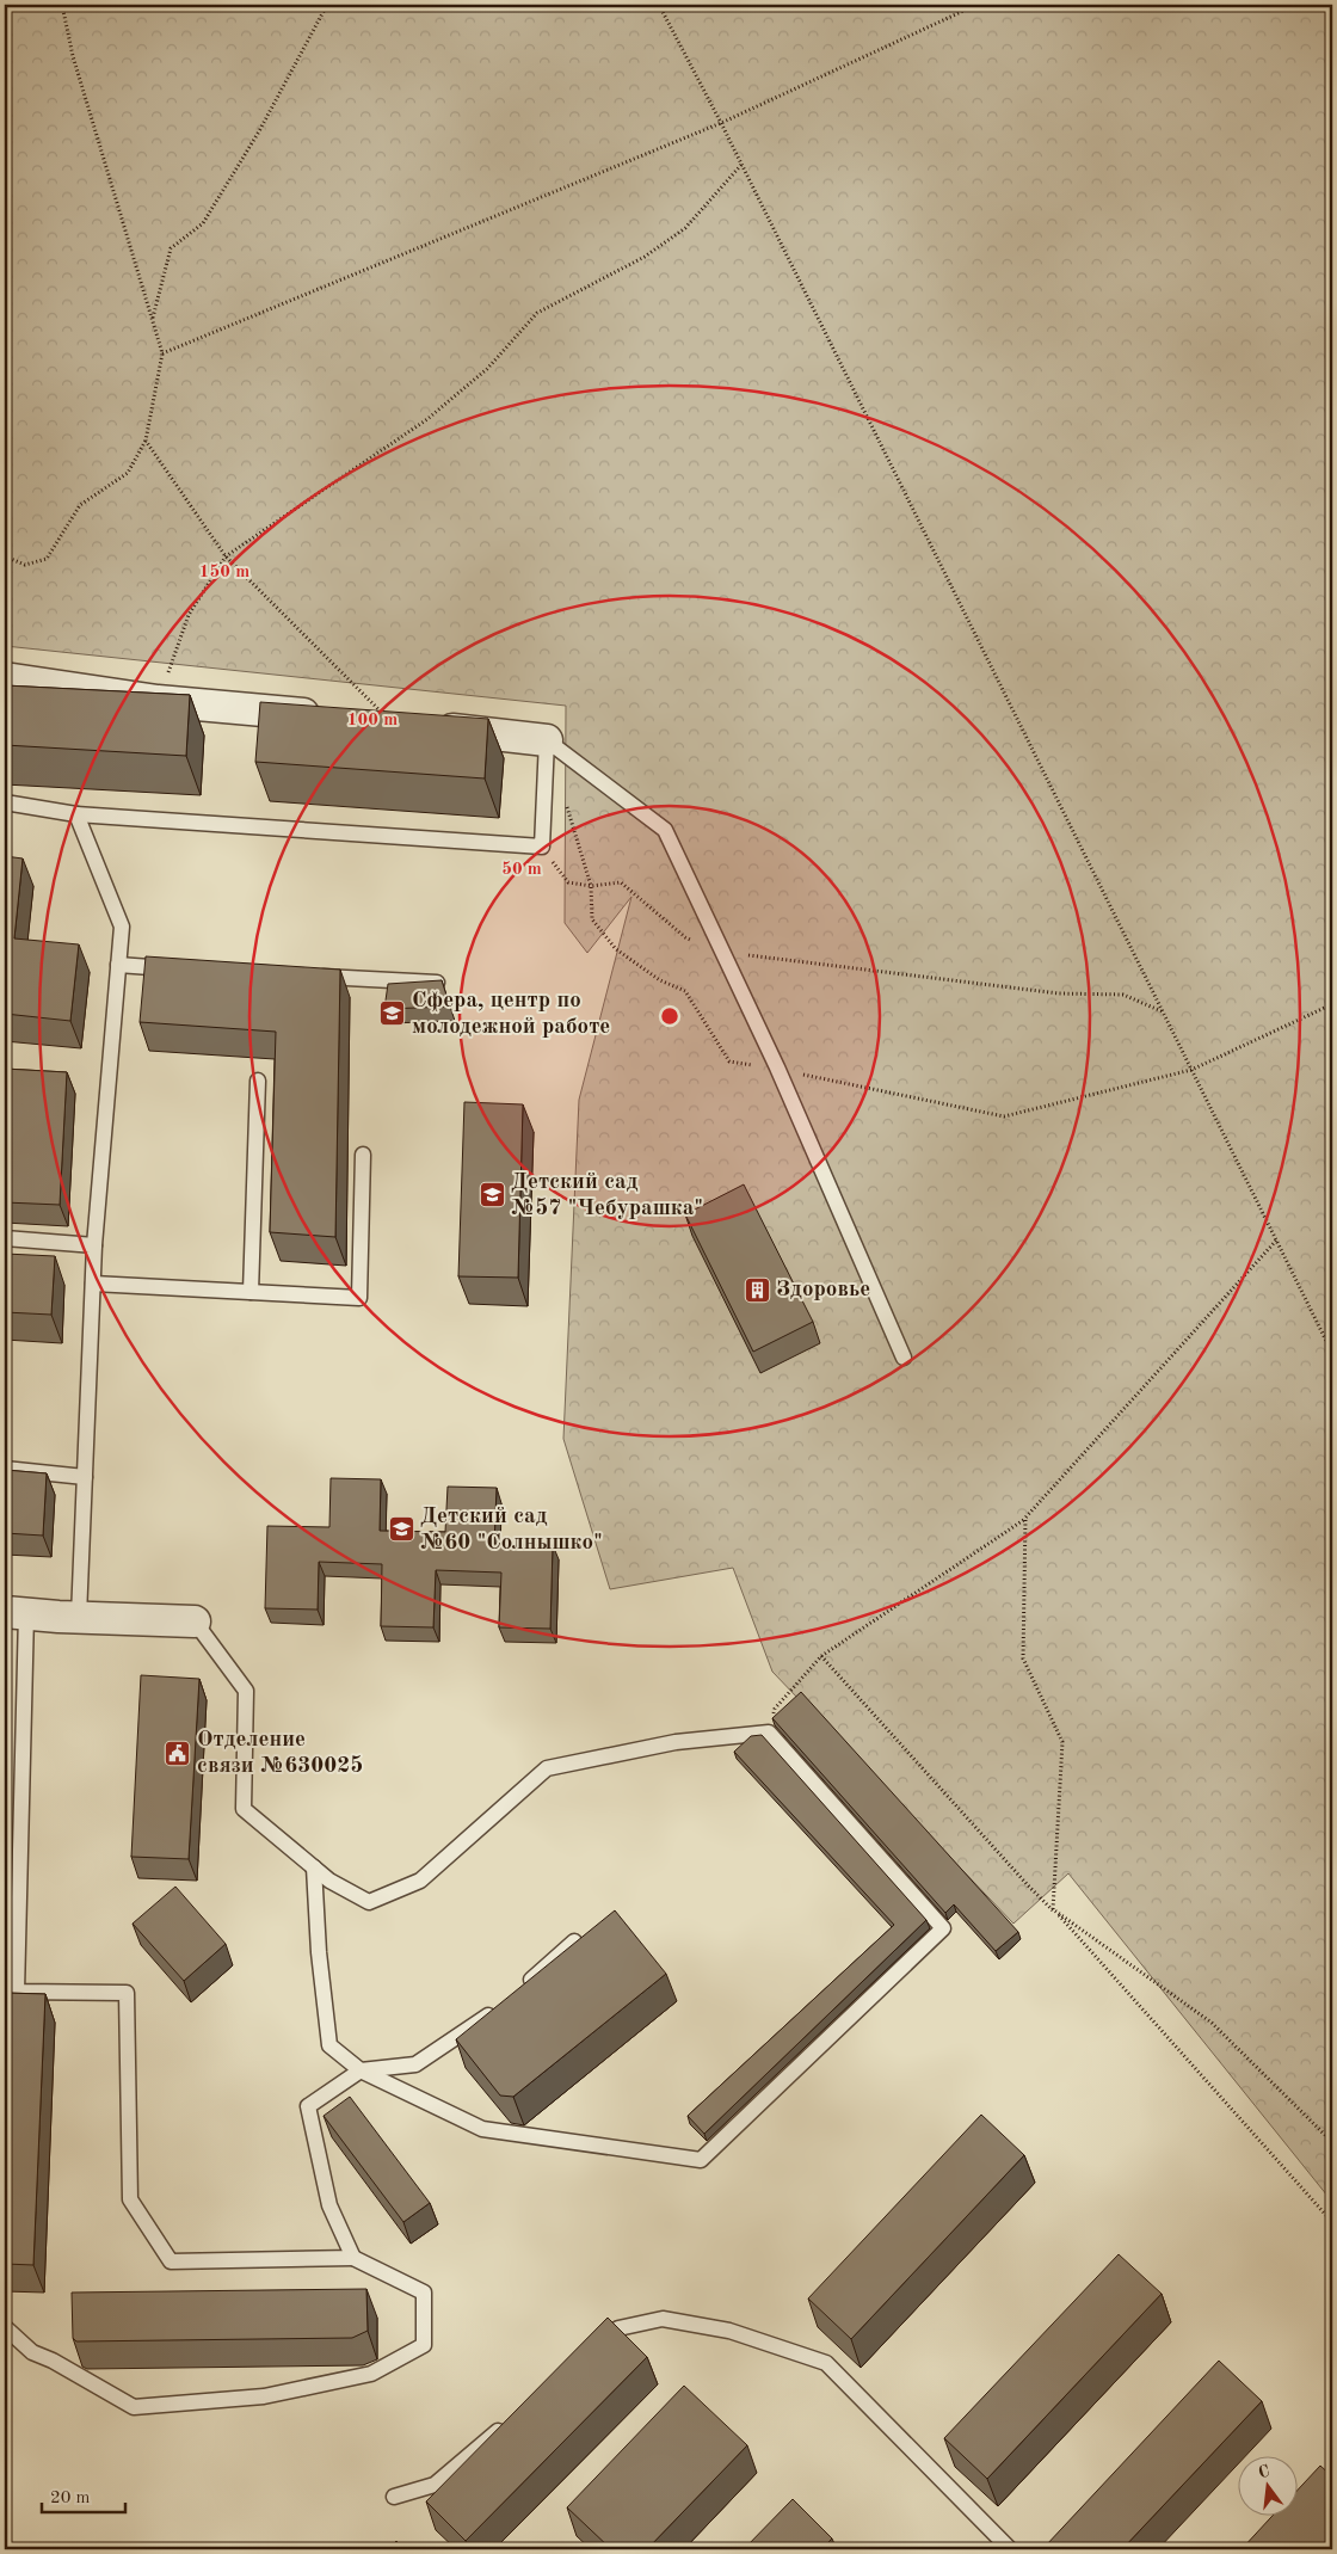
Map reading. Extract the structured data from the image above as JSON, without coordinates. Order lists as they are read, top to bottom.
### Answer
{
  "places": {
    "school or university": ["Сфера, центр по молодежной работе", "Детский сад №57 \"Чебурашка\"", "Детский сад №60 \"Солнышко\""],
    "building": ["Здоровье"],
    "public building": ["Отделение связи №630025"]
  },
  "scale_bar": "20 m",
  "north": "top",
  "rings": ["150 m", "100 m", "50 m"]
}
